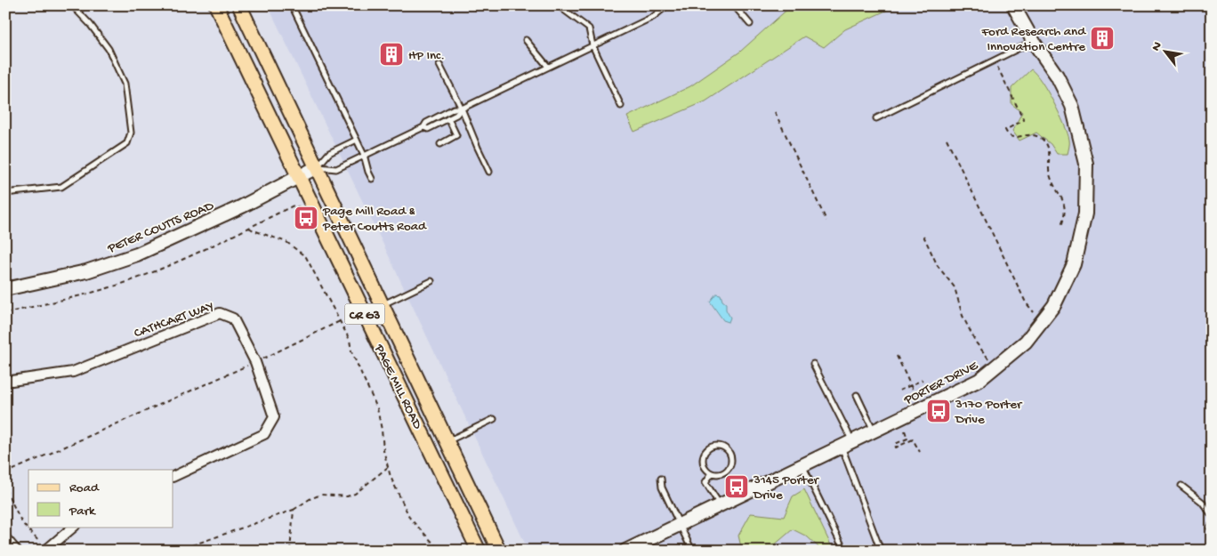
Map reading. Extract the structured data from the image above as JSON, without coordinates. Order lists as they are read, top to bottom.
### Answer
{
  "streets": {
    "main road": ["CR G3", "PAGE MILL ROAD"],
    "street": ["PETER COUTTS ROAD", "CATHCART WAY", "PORTER DRIVE"]
  },
  "crossings": [
    ["PETER COUTTS ROAD", "PAGE MILL ROAD"]
  ],
  "places": {
    "building": ["Ford Research and Innovation Centre", "HP Inc."],
    "bus stop": ["Page Mill Road & Peter Coutts Road", "3170 Porter Drive", "3145 Porter Drive"]
  },
  "legend": ["Road", "Park"],
  "north": "top left"
}
